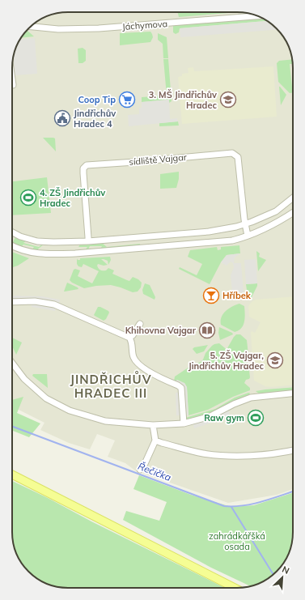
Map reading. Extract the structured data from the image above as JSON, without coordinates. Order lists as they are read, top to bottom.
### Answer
{
  "streets": {
    "street": ["Jáchymova", "sídliště Vajgar"]
  },
  "districts": ["JINDŘICHŮV HRADEC III"],
  "water": ["Řečička"],
  "parks": ["zahrádkářšká osada"],
  "places": {
    "supermarket": ["Coop Tip"],
    "school or university": ["3. MŠ Jindřichův Hradec", "5. ZŠ Vajgar, Jindřichův Hradec"],
    "public building": ["Jindřichův Hradec 4"],
    "sports": ["4. ZŠ Jindřichův Hradec", "Raw gym"],
    "bar": ["Hříbek"],
    "library": ["Khihovna Vajgar"]
  },
  "north": "top right"
}
